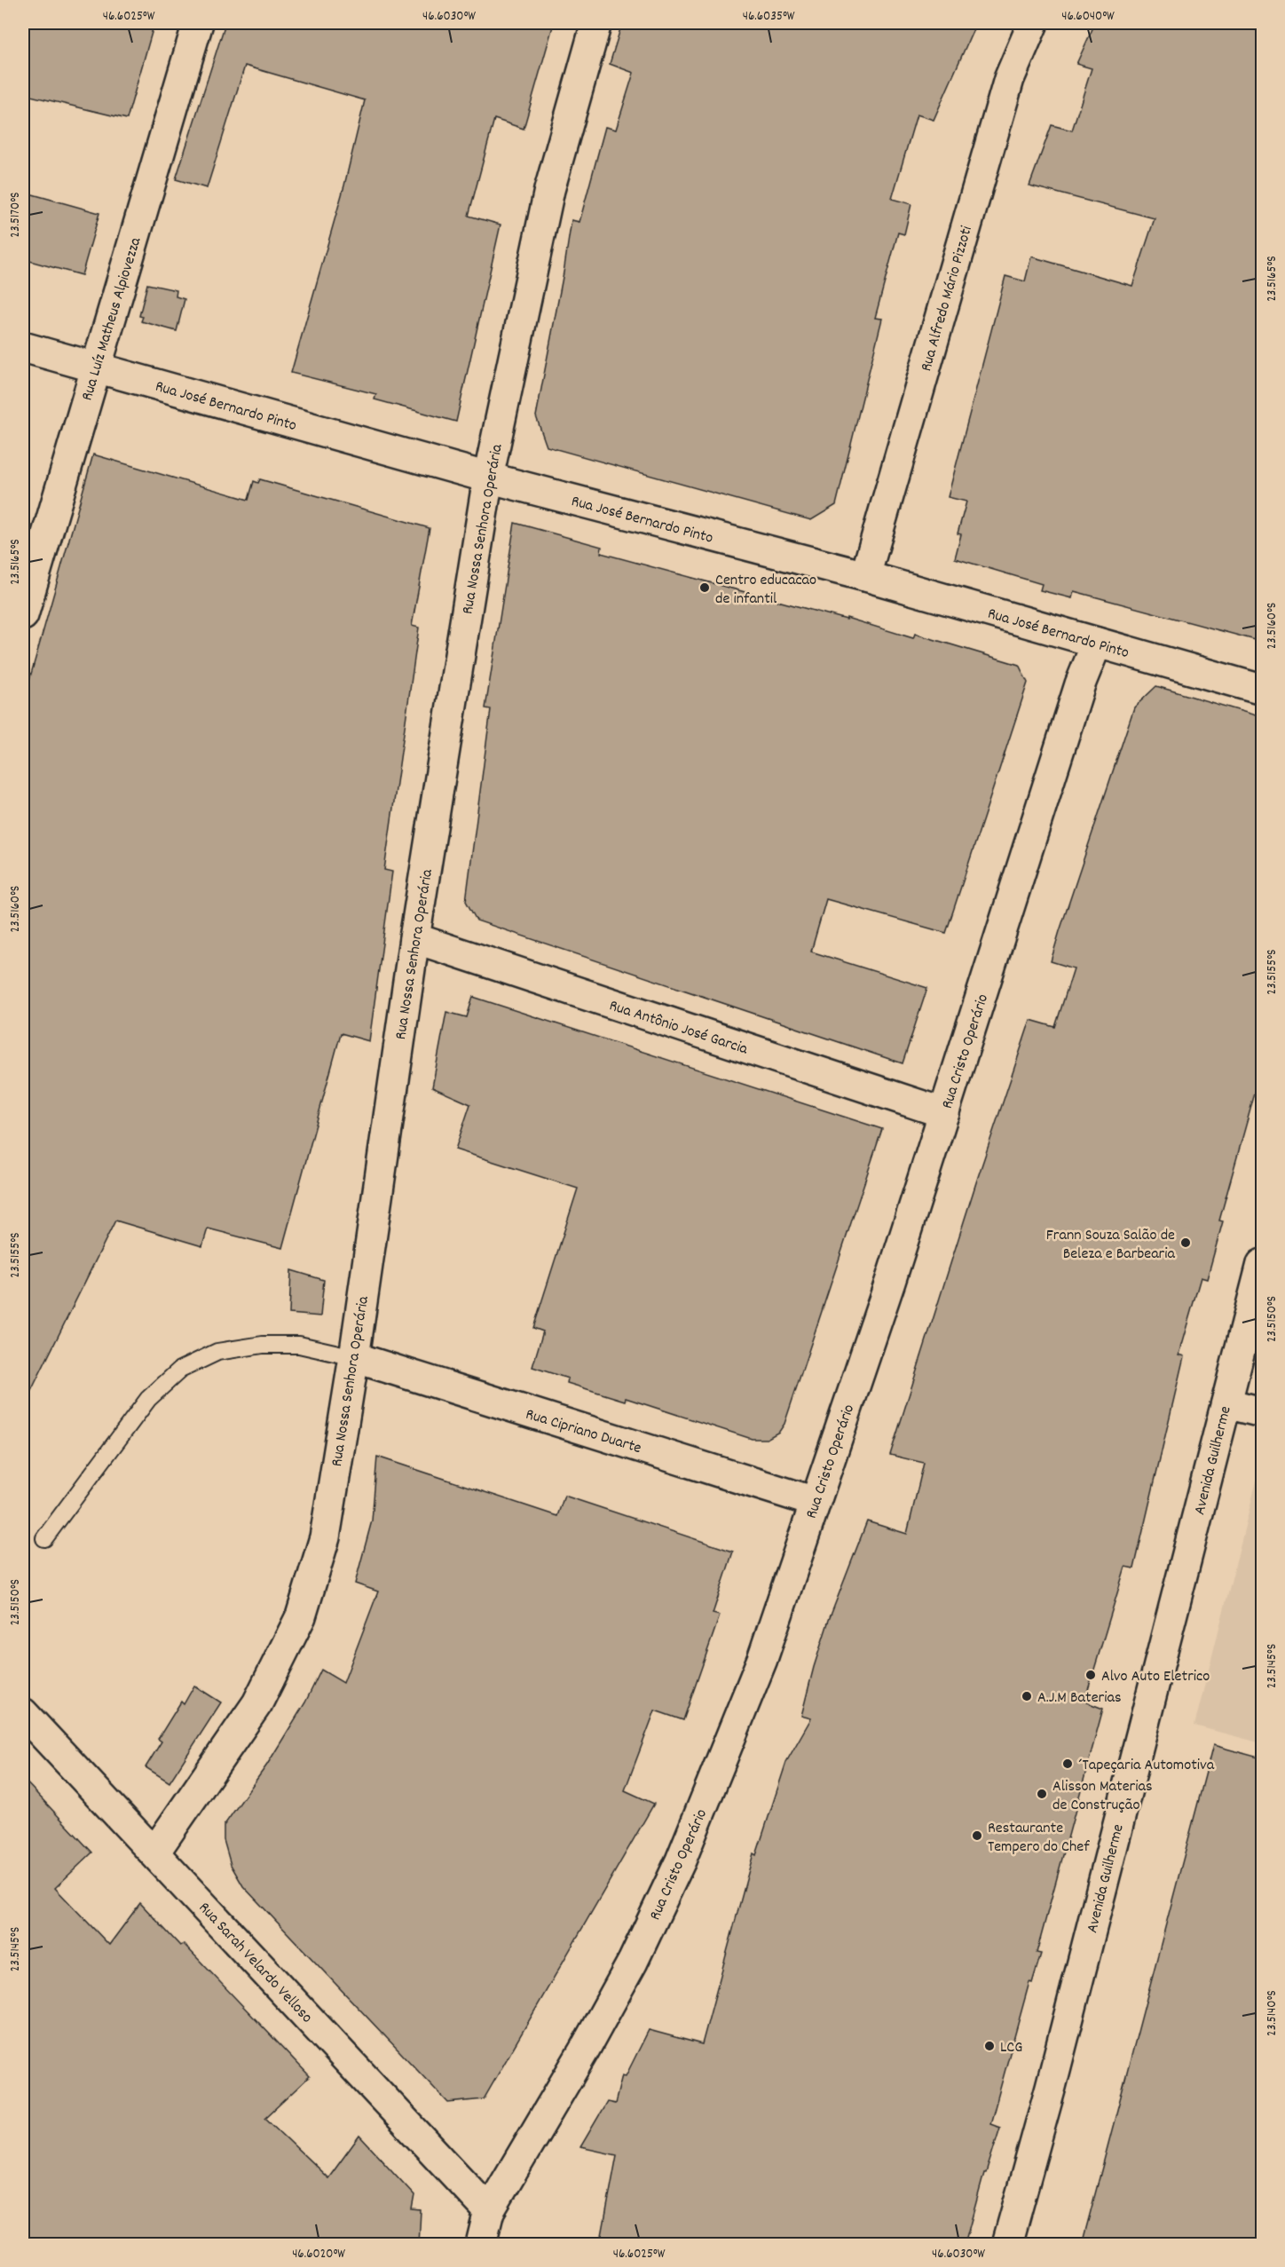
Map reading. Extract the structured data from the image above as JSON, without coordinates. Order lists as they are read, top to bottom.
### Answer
{
  "streets": {
    "street": [
      "Rua Alfredo Mário Pizzoti",
      "Rua Luíz Matheus Alpiovezza",
      "Rua José Bernardo Pinto",
      "Rua Nossa Senhora Operária",
      "Rua Antônio José Garcia",
      "Rua Cristo Operário",
      "Rua Cipriano Duarte",
      "Avenida Guilherme",
      "Rua Sarah Velardo Velloso"
    ]
  },
  "crossings": [
    ["Rua Alfredo Mário Pizzoti", "Rua José Bernardo Pinto"],
    ["Rua Luíz Matheus Alpiovezza", "Rua José Bernardo Pinto"],
    ["Rua José Bernardo Pinto", "Rua Nossa Senhora Operária"],
    ["Rua José Bernardo Pinto", "Rua Cristo Operário"],
    ["Rua Nossa Senhora Operária", "Rua Antônio José Garcia"],
    ["Rua Nossa Senhora Operária", "Rua Cipriano Duarte"],
    ["Rua Nossa Senhora Operária", "Rua Sarah Velardo Velloso"],
    ["Rua Antônio José Garcia", "Rua Cristo Operário"],
    ["Rua Cristo Operário", "Rua Cipriano Duarte"],
    ["Rua Cristo Operário", "Rua Sarah Velardo Velloso"]
  ],
  "places": [
    "Centro educacao de infantil",
    "Frann Souza Salão de Beleza e Barbearia",
    "Alvo Auto Eletrico",
    "A.J.M Baterias",
    "´Tapeçaria Automotiva",
    "Alisson Materias de Construção",
    "Restaurante Tempero do Chef",
    "LCG"
  ],
  "coordinates": [
    "46.6025°W",
    "46.6030°W",
    "46.6035°W",
    "46.6040°W",
    "23.5170°S",
    "23.5165°S",
    "23.5160°S",
    "23.5155°S",
    "23.5150°S",
    "23.5145°S",
    "23.5140°S",
    "46.6020°W"
  ]
}
